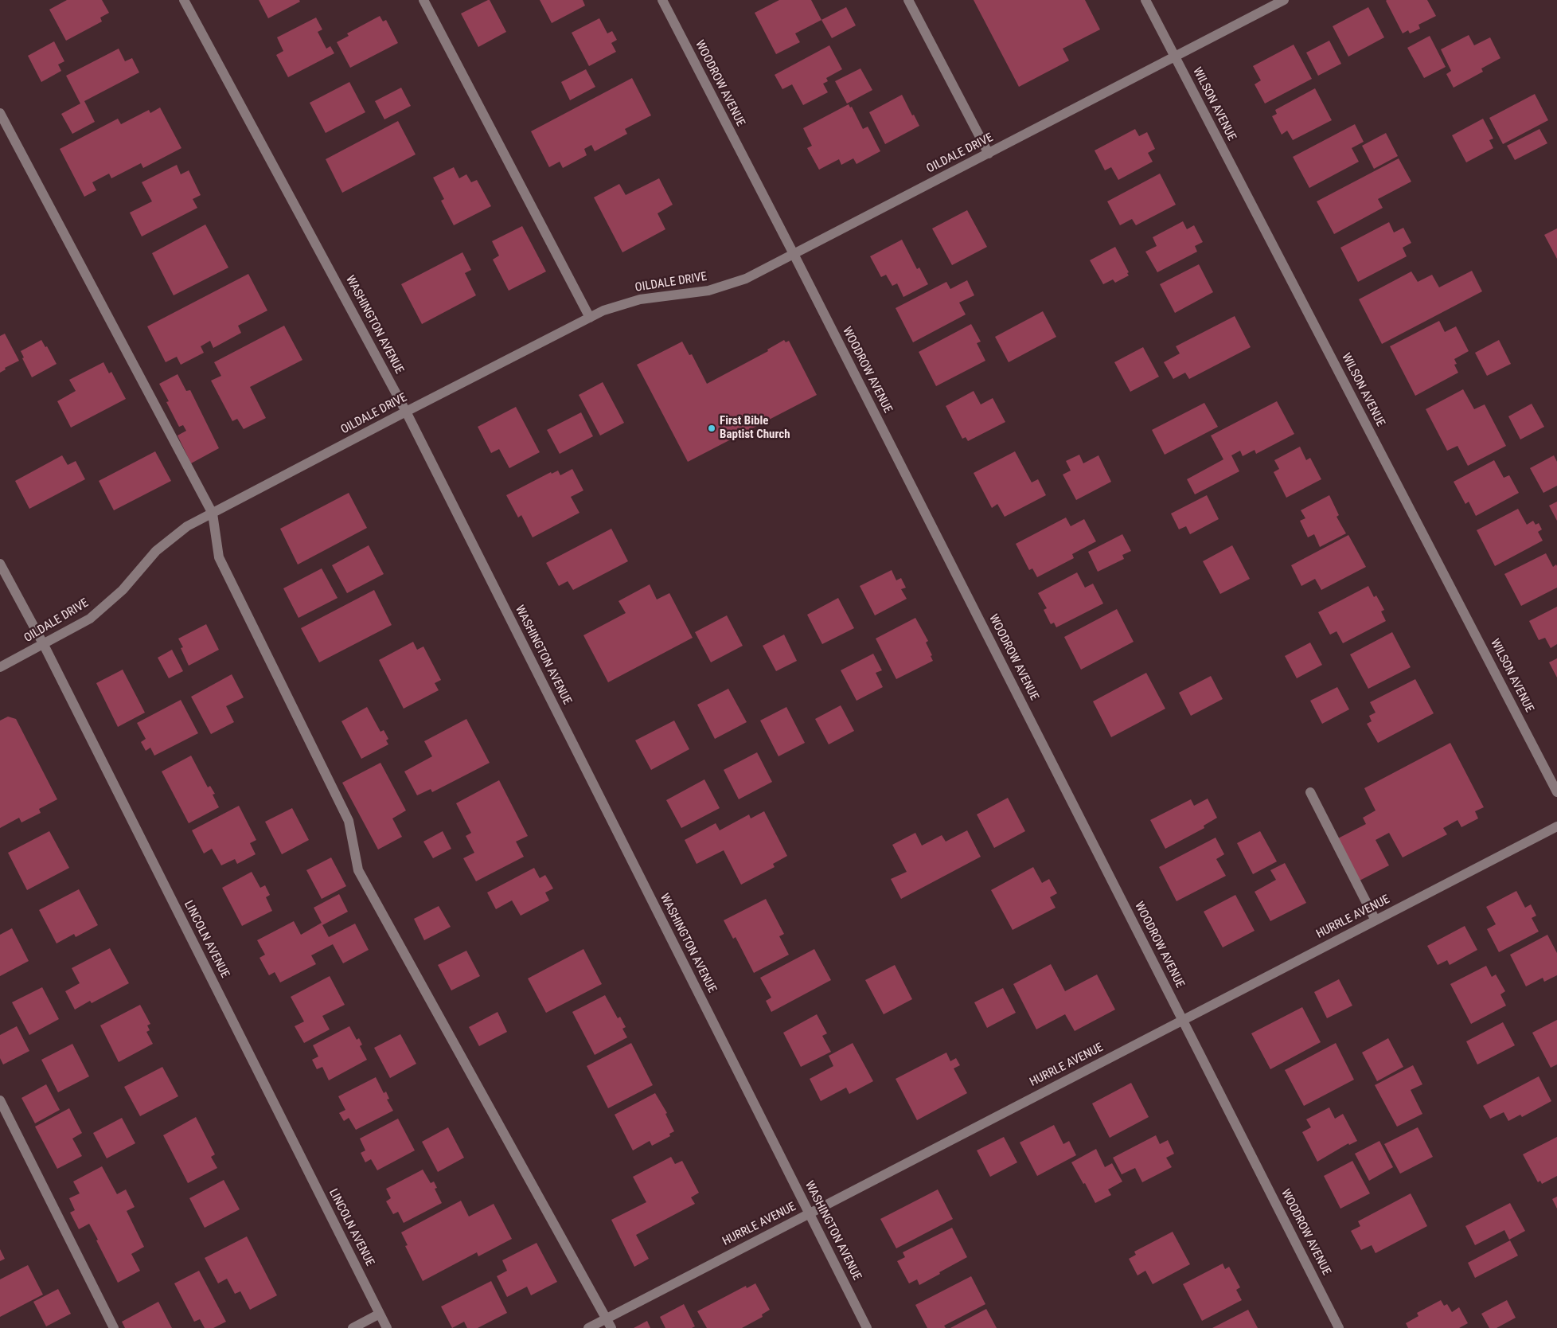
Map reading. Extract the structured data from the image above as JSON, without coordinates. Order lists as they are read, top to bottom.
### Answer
{
  "streets": {
    "street": [
      "WOODROW AVENUE",
      "WILSON AVENUE",
      "OILDALE DRIVE",
      "WASHINGTON AVENUE",
      "HURRLE AVENUE",
      "LINCOLN AVENUE"
    ]
  },
  "crossings": [
    ["WOODROW AVENUE", "OILDALE DRIVE"],
    ["WOODROW AVENUE", "HURRLE AVENUE"],
    ["WILSON AVENUE", "OILDALE DRIVE"],
    ["OILDALE DRIVE", "WASHINGTON AVENUE"],
    ["OILDALE DRIVE", "LINCOLN AVENUE"],
    ["WASHINGTON AVENUE", "HURRLE AVENUE"]
  ],
  "places": ["First Bible Baptist Church"]
}
